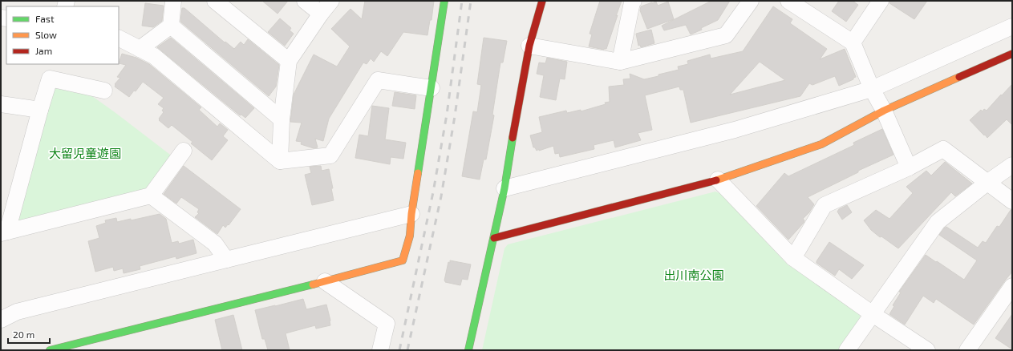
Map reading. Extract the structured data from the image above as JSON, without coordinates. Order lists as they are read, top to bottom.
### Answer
{
  "parks": ["大留児童遊園", "出川南公園"],
  "legend": ["Fast", "Slow", "Jam"],
  "scale_bar": "20 m"
}
